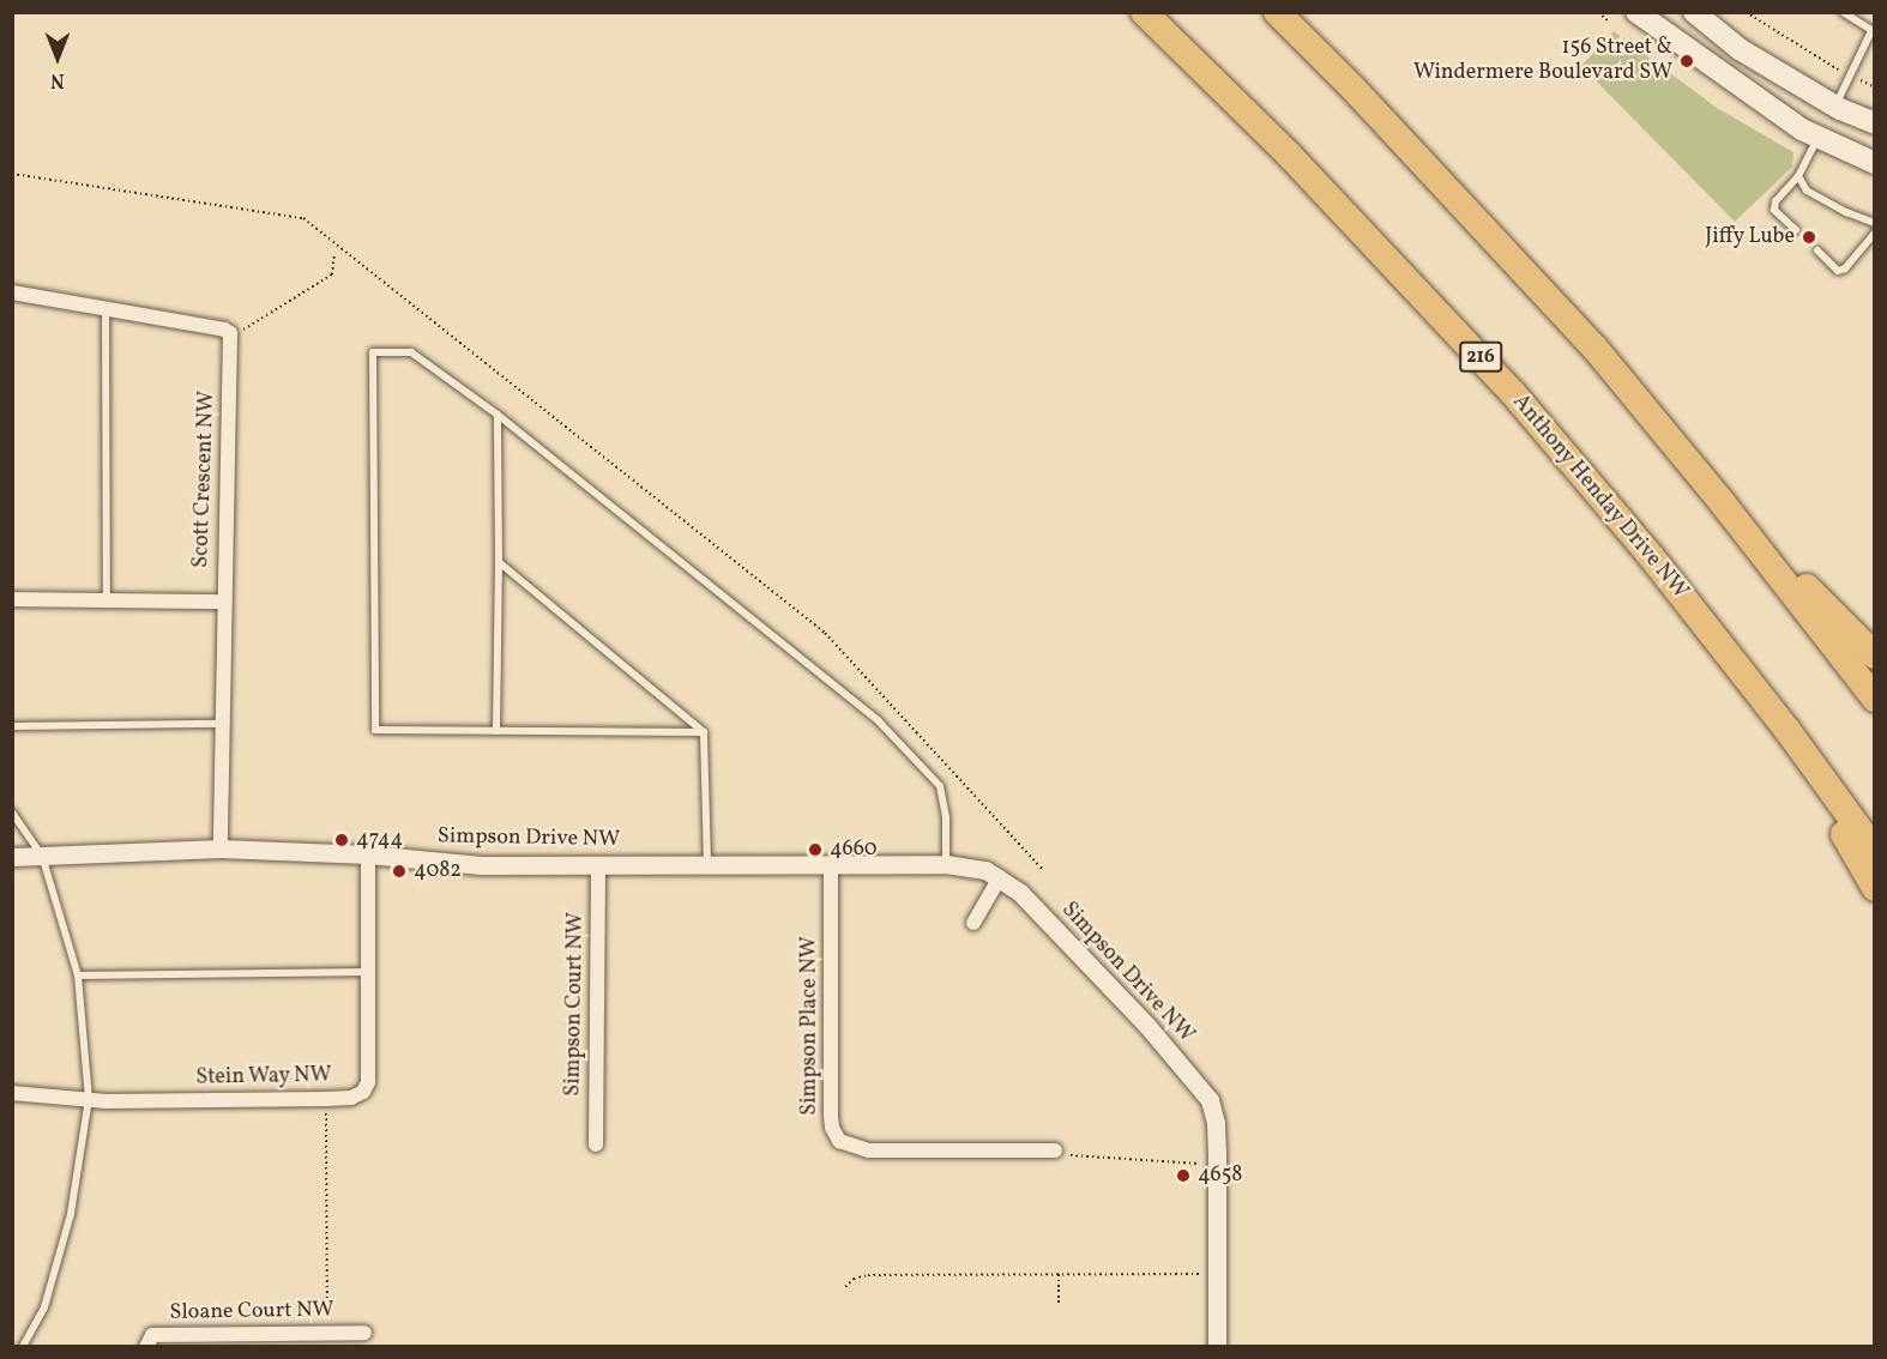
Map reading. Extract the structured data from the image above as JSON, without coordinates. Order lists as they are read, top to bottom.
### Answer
{
  "streets": {
    "highway": ["216", "Anthony Henday Drive NW"],
    "street": [
      "Scott Crescent NW",
      "Simpson Drive NW",
      "Simpson Court NW",
      "Simpson Place NW",
      "Stein Way NW",
      "Sloane Court NW"
    ]
  },
  "crossings": [
    ["Scott Crescent NW", "Simpson Drive NW"],
    ["Simpson Drive NW", "Simpson Court NW"],
    ["Simpson Drive NW", "Simpson Place NW"],
    ["Simpson Drive NW", "Stein Way NW"]
  ],
  "places": [
    "156 Street & Windermere Boulevard SW",
    "Jiffy Lube",
    "4744",
    "4660",
    "4082",
    "4658"
  ],
  "north": "bottom"
}
